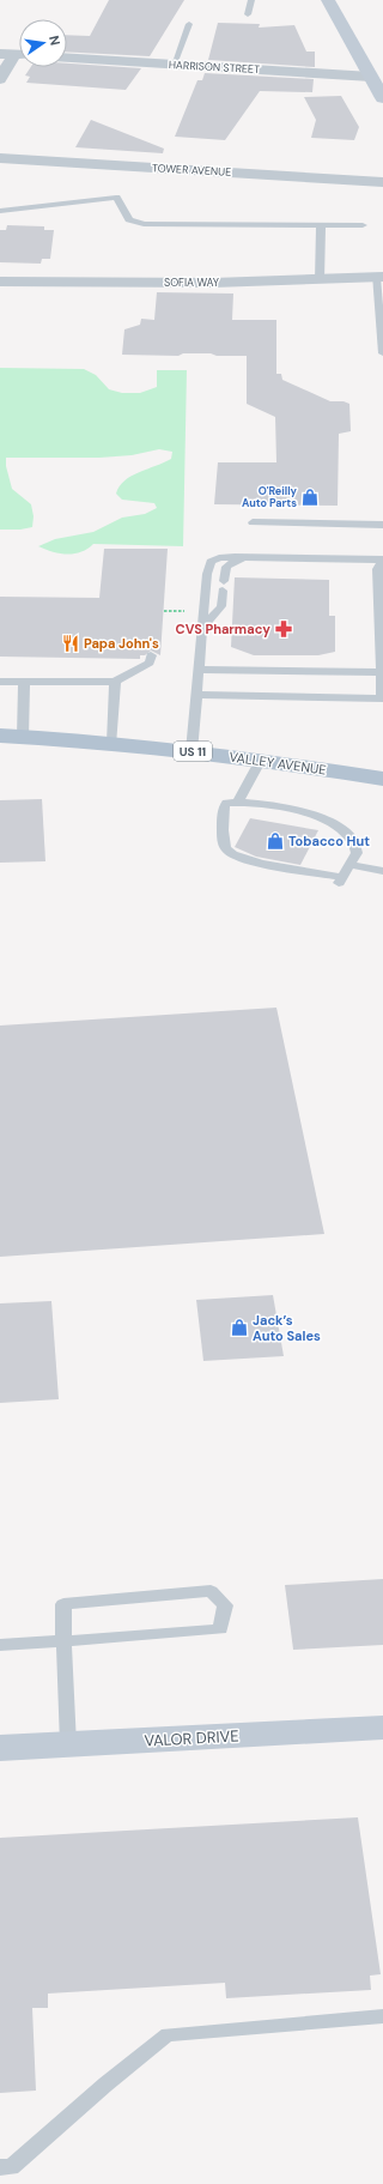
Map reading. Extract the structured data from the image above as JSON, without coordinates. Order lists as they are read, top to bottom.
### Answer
{
  "streets": {
    "main road": ["US 11", "VALLEY AVENUE", "VALOR DRIVE"],
    "street": ["HARRISON STREET", "TOWER AVENUE", "SOFIA WAY"]
  },
  "places": {
    "shop": ["O'Reilly Auto Parts", "Tobacco Hut", "Jack’s Auto Sales"],
    "pharmacy": ["CVS Pharmacy"],
    "restaurant": ["Papa John's"]
  },
  "north": "right"
}
